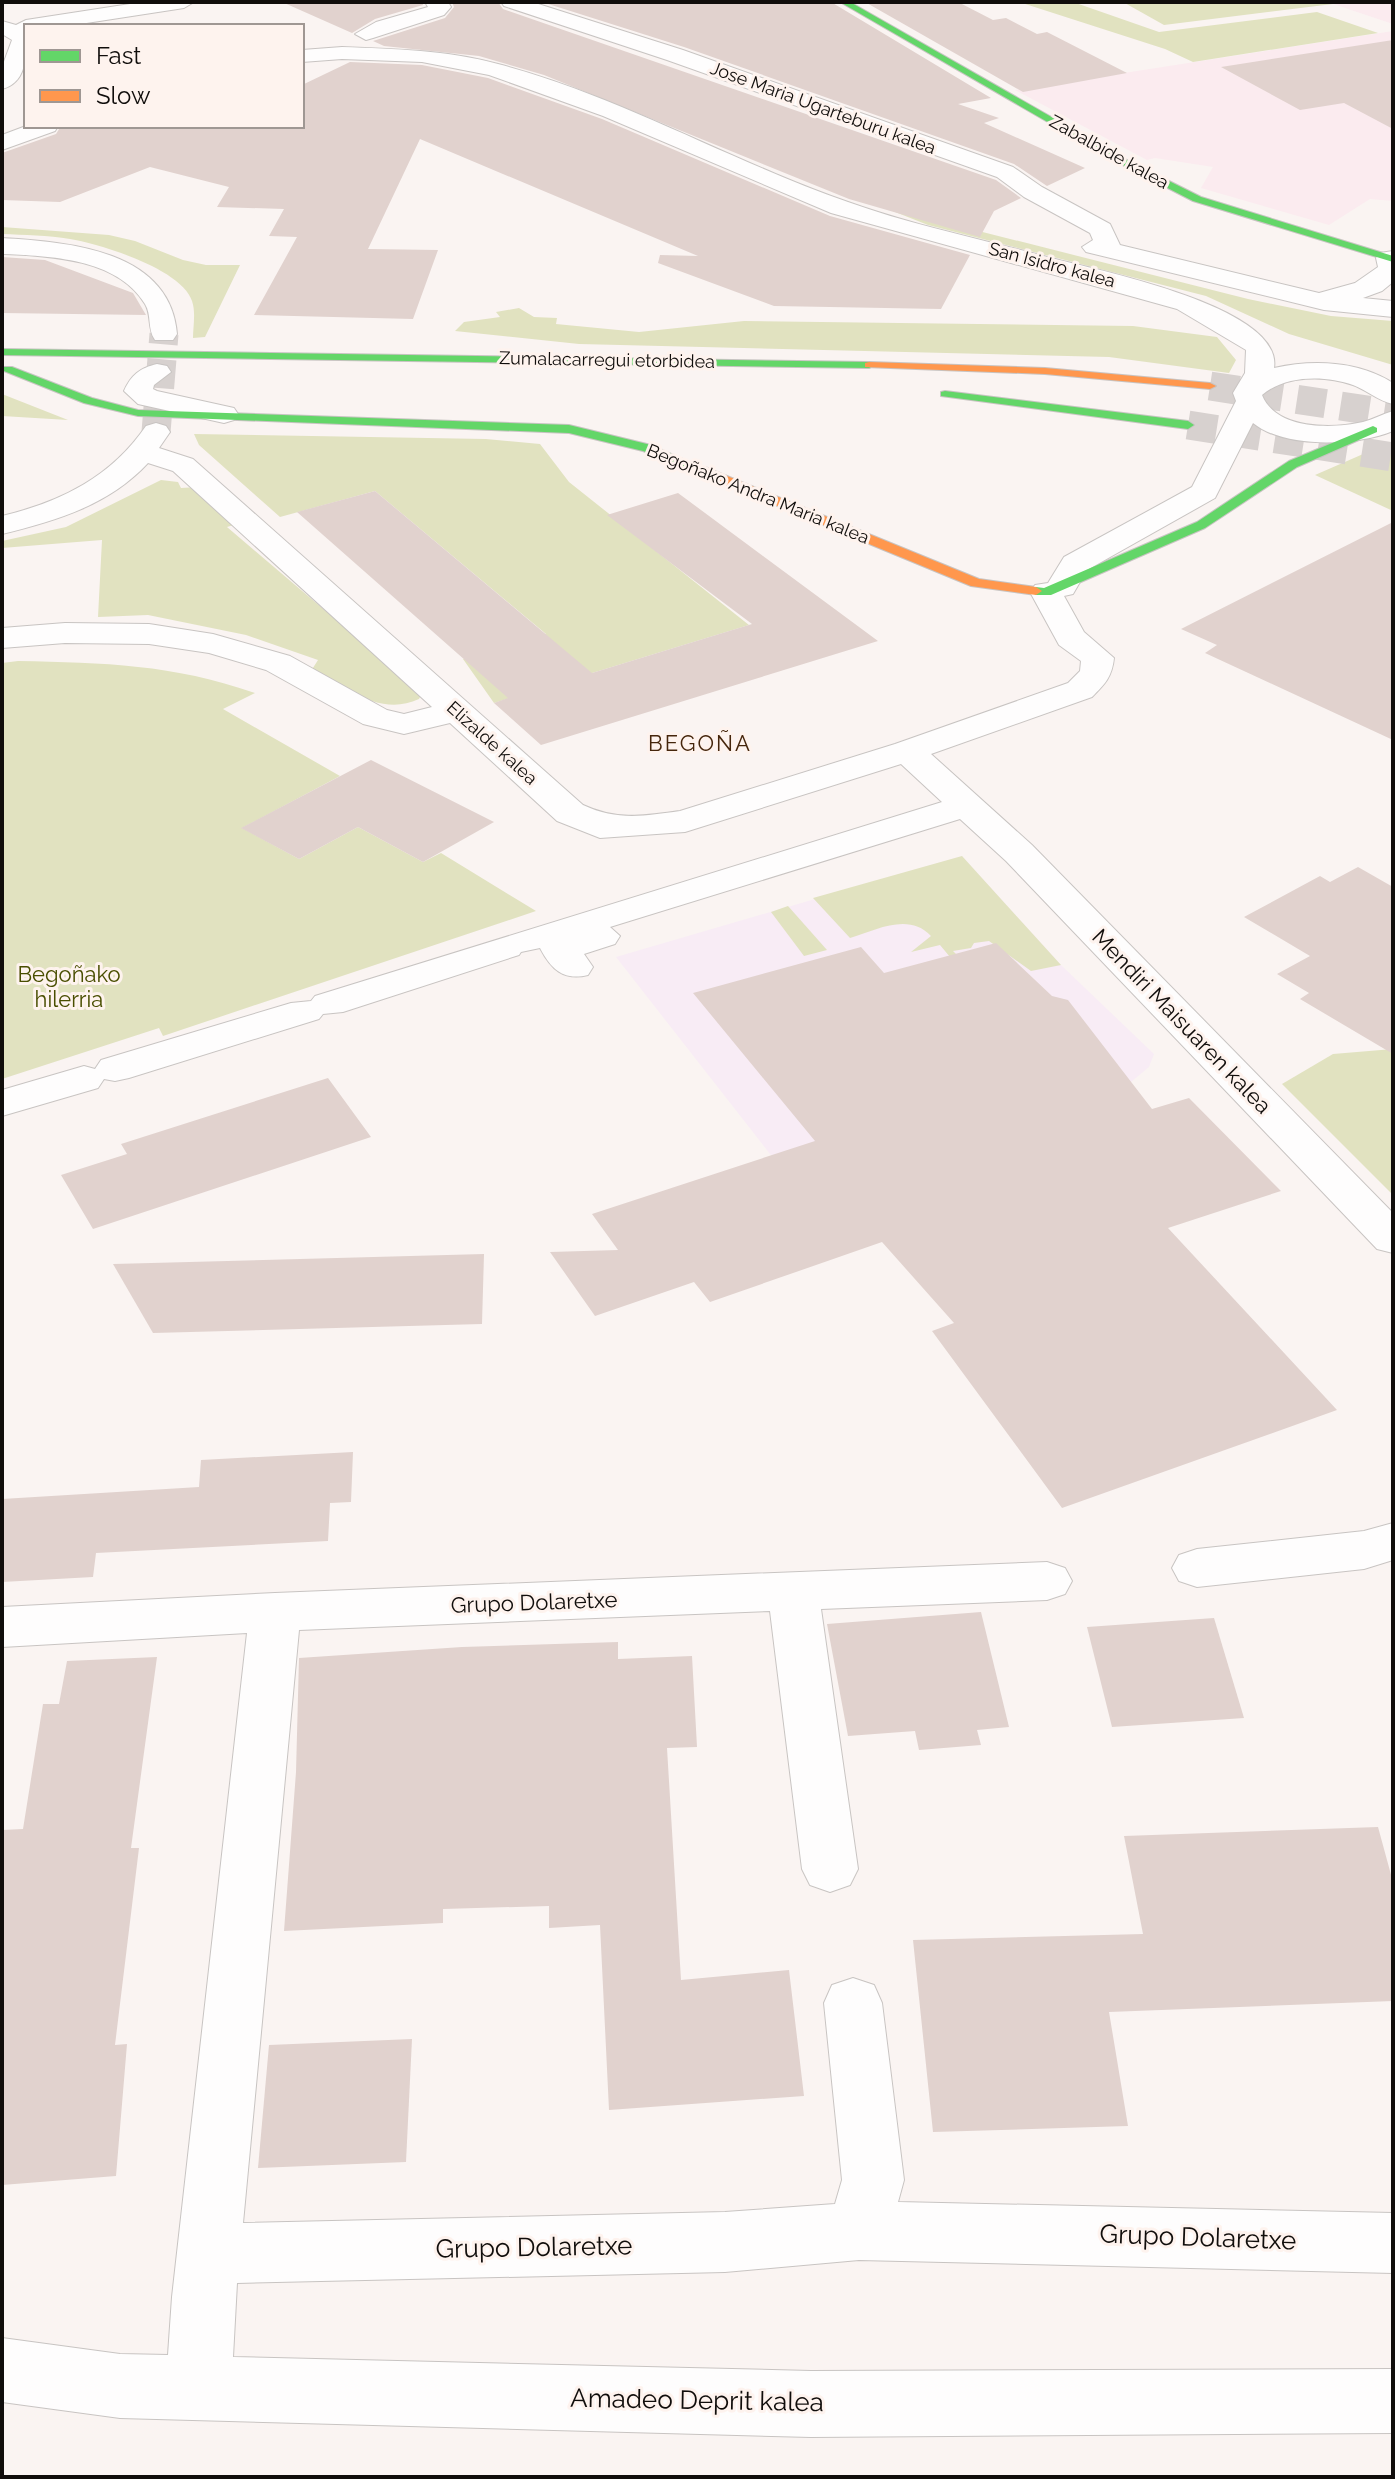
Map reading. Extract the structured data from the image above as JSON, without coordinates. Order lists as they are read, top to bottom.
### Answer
{
  "streets": {
    "street": [
      "Jose Maria Ugarteburu kalea",
      "Zabalbide kalea",
      "San Isidro kalea",
      "Zumalacarregui etorbidea",
      "Begoñako Andra Maria kalea",
      "Elizalde kalea",
      "Mendiri Maisuaren kalea",
      "Grupo Dolaretxe",
      "Amadeo Deprit kalea"
    ]
  },
  "crossings": [
    ["Jose Maria Ugarteburu kalea", "San Isidro kalea"],
    ["Zabalbide kalea", "San Isidro kalea"],
    ["Zumalacarregui etorbidea", "Begoñako Andra Maria kalea"]
  ],
  "districts": ["BEGOÑA"],
  "parks": ["Begoñako hilerria"],
  "legend": ["Fast", "Slow"]
}
